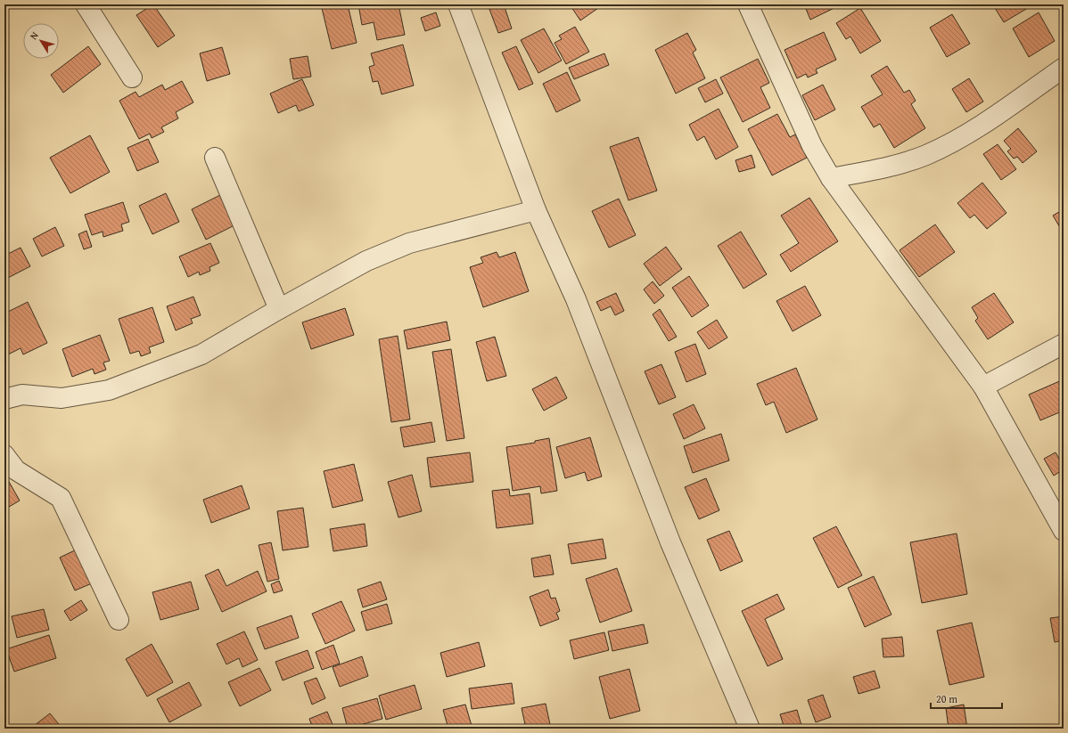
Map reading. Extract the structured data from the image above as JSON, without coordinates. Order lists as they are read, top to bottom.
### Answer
{
  "scale_bar": "20 m",
  "north": "top left"
}
